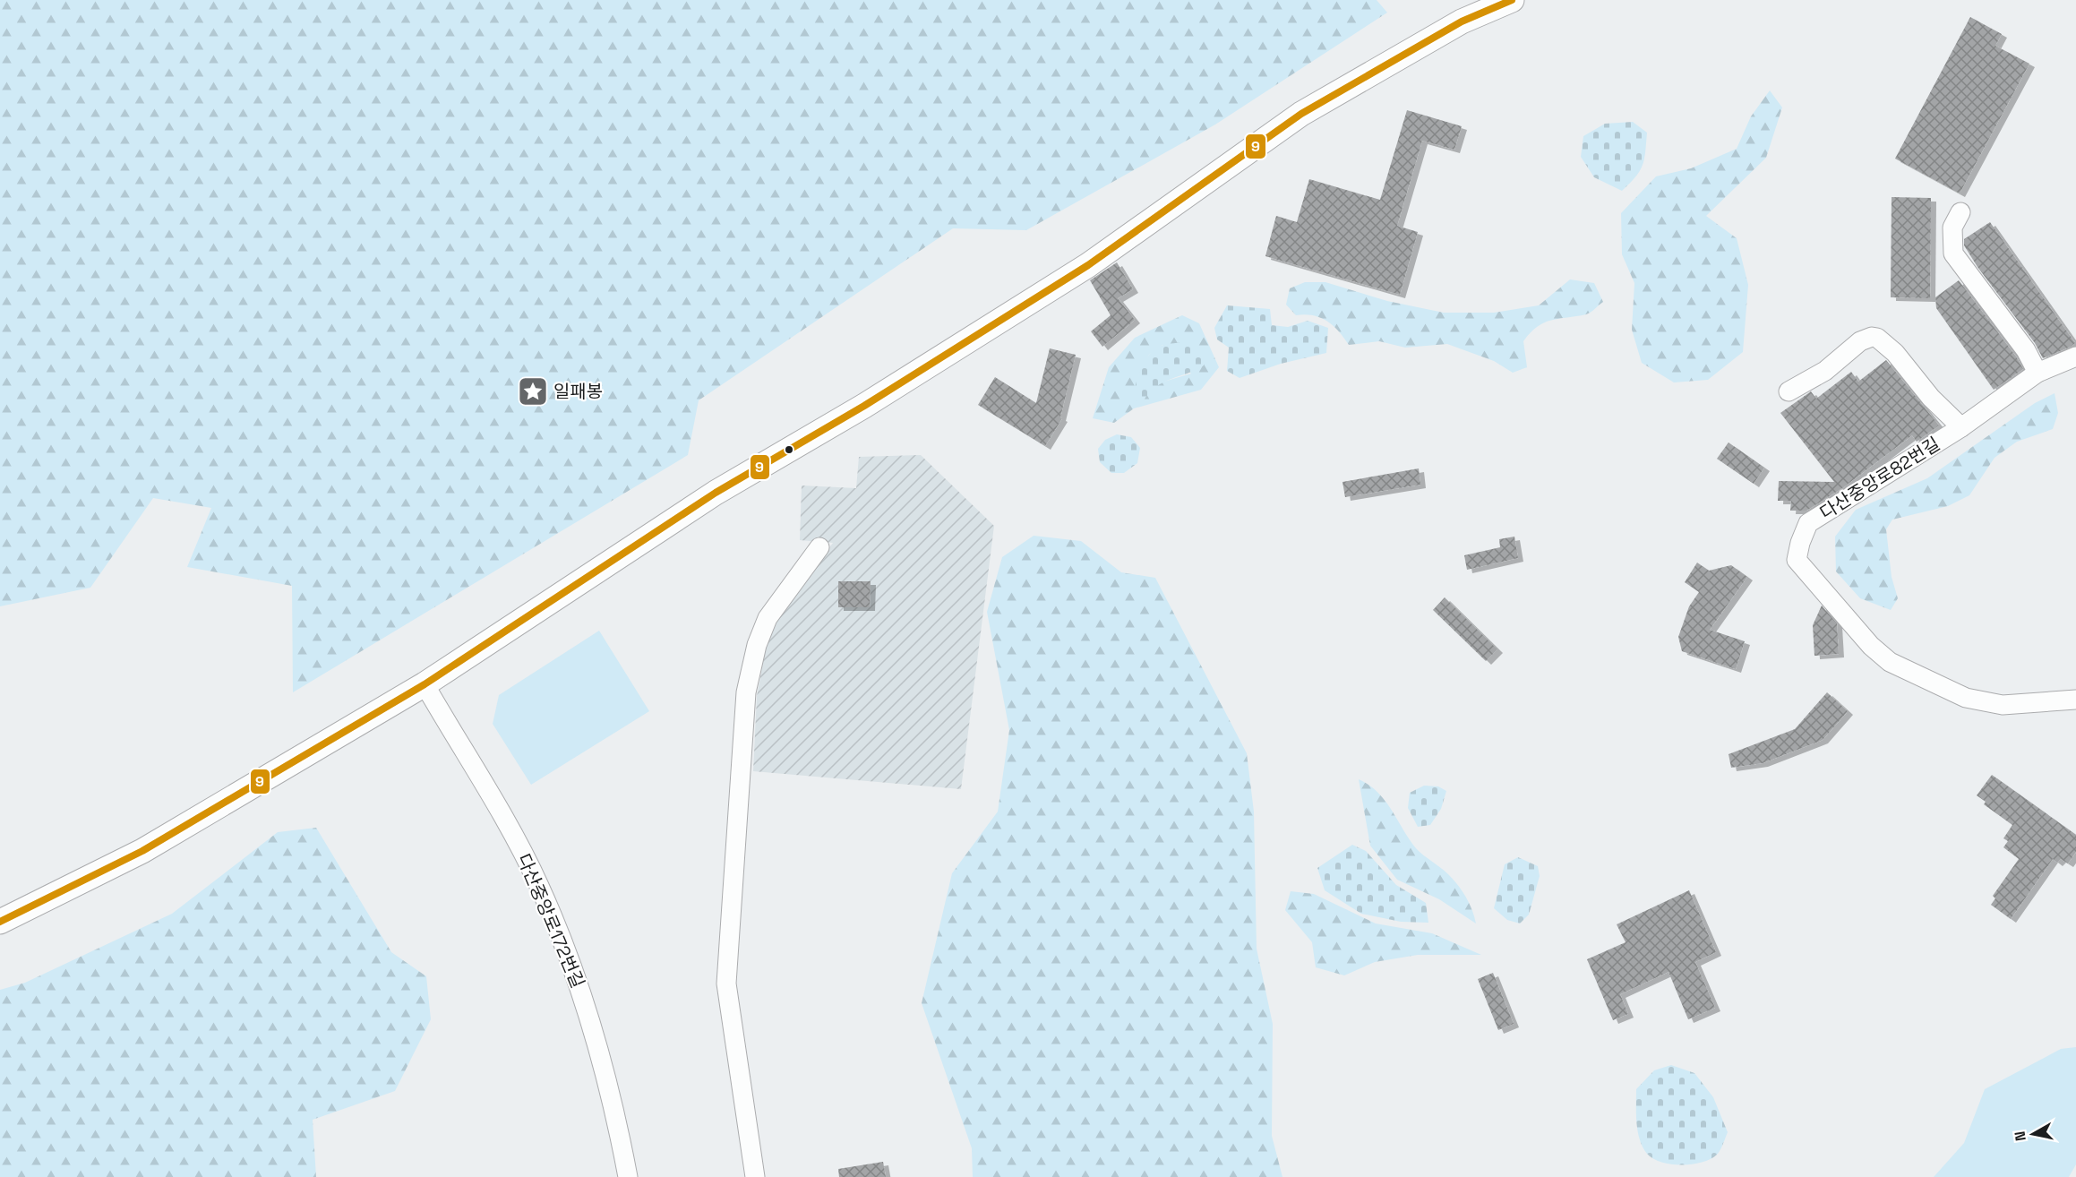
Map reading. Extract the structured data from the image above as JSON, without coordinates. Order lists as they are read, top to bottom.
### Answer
{
  "streets": {
    "street": ["다산중앙로82번길", "다산중앙로172번길"]
  },
  "places": {
    "place": ["일패봉"]
  },
  "lines": ["transit line 9"],
  "north": "left"
}
